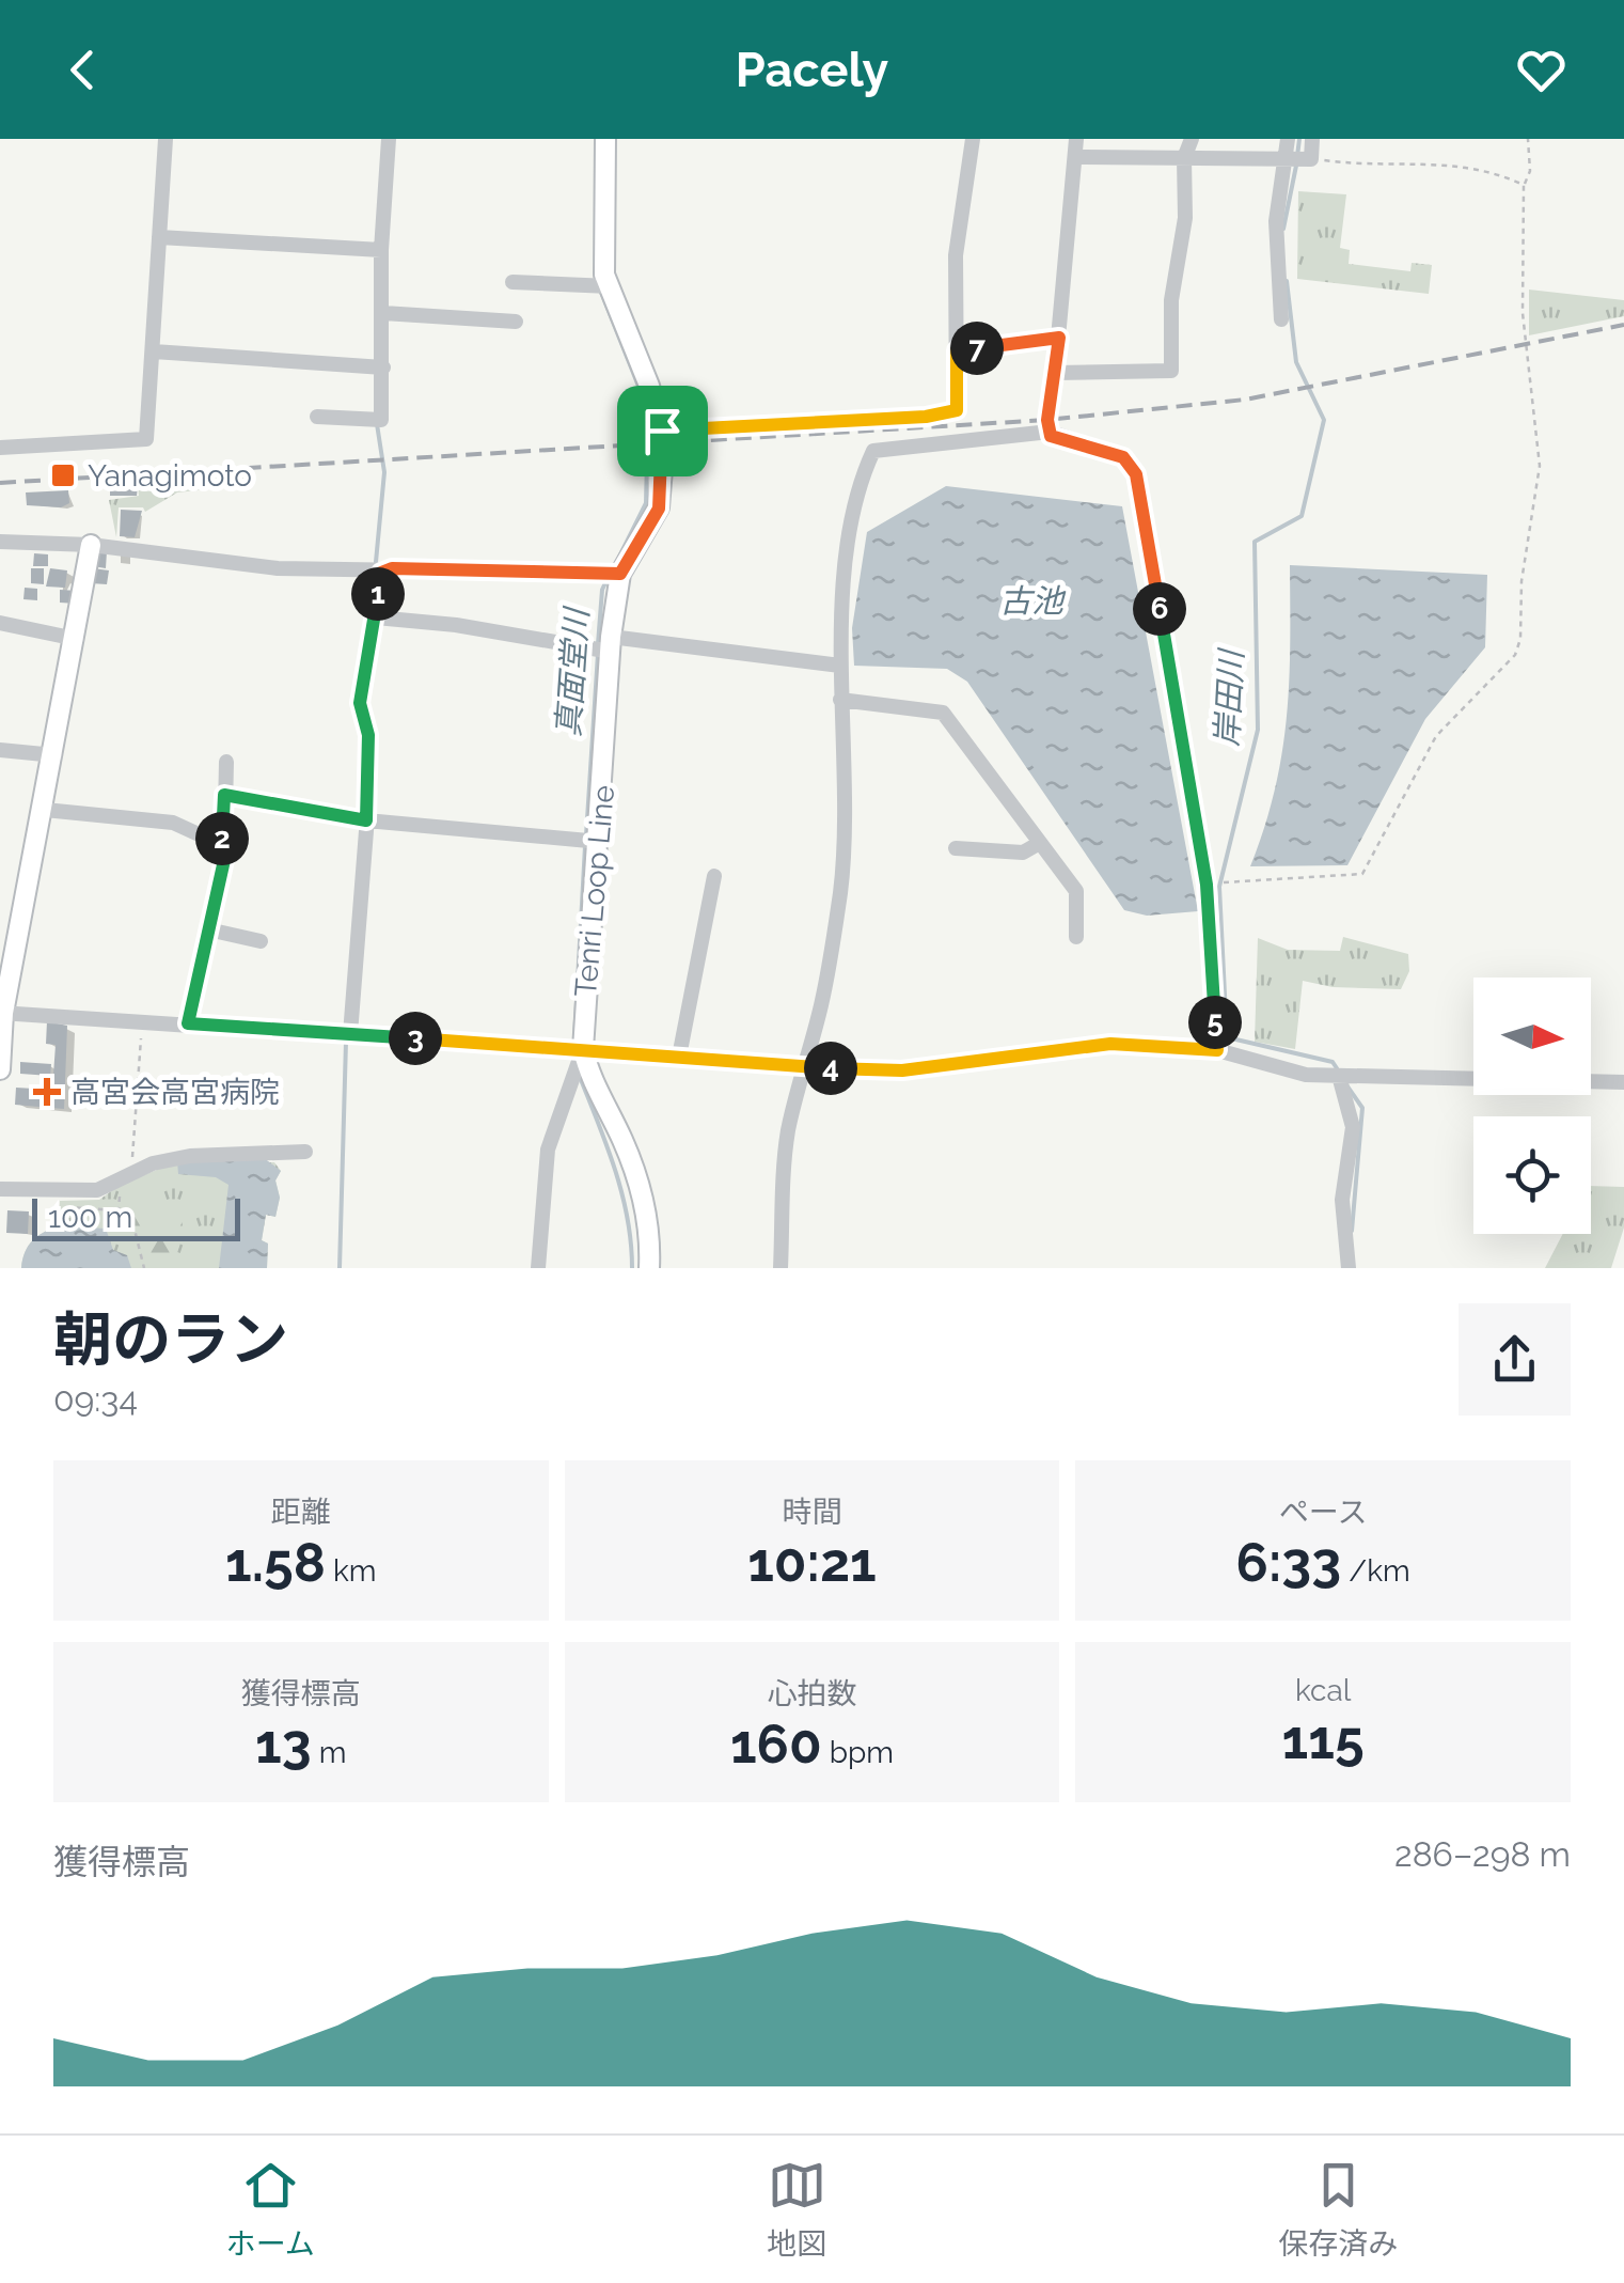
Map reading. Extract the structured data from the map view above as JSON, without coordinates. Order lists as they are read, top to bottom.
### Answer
{
  "streets": {
    "main road": ["Tenri Loop Line"]
  },
  "water": ["古池", "真面堂川", "岸田川"],
  "places": {
    "transit": ["Yanagimoto"],
    "health": ["高宮会高宮病院"]
  },
  "scale_bar": "100 m",
  "north": "right",
  "page": {
    "header": "Pacely",
    "pins": [
      "7",
      "1",
      "6",
      "2",
      "5",
      "3",
      "4"
    ],
    "scale": "100 m",
    "heading": ["朝のラン", "09:34"],
    "stats": [
      ["距離", "1.58 km"],
      ["時間", "10:21"],
      ["ペース", "6:33 /km"],
      ["獲得標高", "13 m"],
      ["心拍数", "160 bpm"],
      ["kcal", "115"]
    ],
    "chart": ["獲得標高", "286–298 m"],
    "tabs": ["ホーム", "地図", "保存済み"]
  }
}
